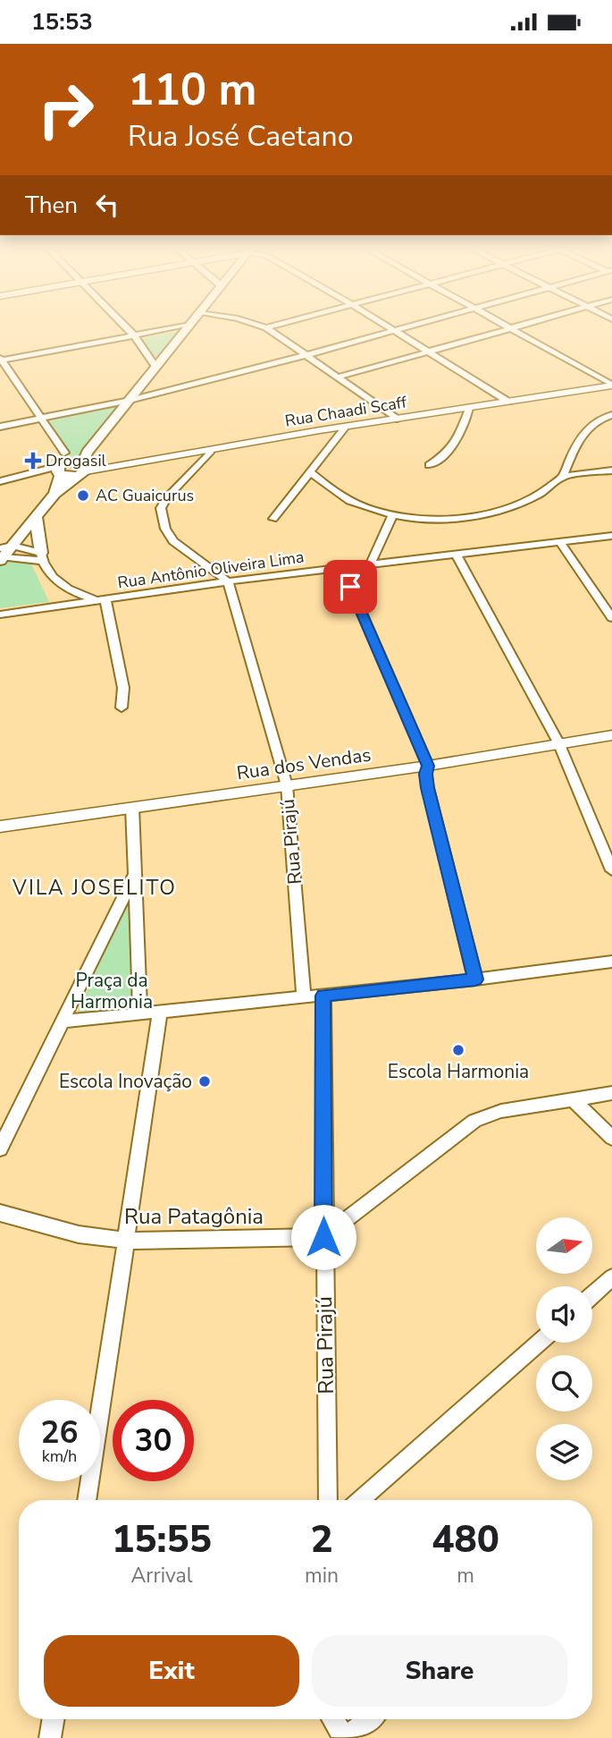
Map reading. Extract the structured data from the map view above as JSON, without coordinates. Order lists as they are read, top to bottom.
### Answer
{
  "streets": {
    "street": [
      "Rua Chaadi Scaff",
      "Rua Antônio Oliveira Lima",
      "Rua dos Vendas",
      "Rua Pirajú",
      "Rua Patagônia"
    ]
  },
  "crossings": [
    ["Rua Antônio Oliveira Lima", "Rua Pirajú"],
    ["Rua dos Vendas", "Rua Pirajú"],
    ["Rua Pirajú", "Rua Patagônia"]
  ],
  "districts": ["VILA JOSELITO"],
  "parks": ["Praça da Harmonia"],
  "places": {
    "health": ["Drogasil"],
    "other": ["AC Guaicurus", "Escola Harmonia", "Escola Inovação"]
  },
  "north": "right",
  "page": {
    "status": "15:53",
    "turn": ["110 m", "Rua José Caetano"],
    "then": "Then",
    "speed": "26 km/h",
    "limit": "30",
    "eta": [
      "15:55",
      "Arrival",
      "2",
      "min",
      "480",
      "m"
    ],
    "buttons": ["Exit", "Share"]
  }
}
